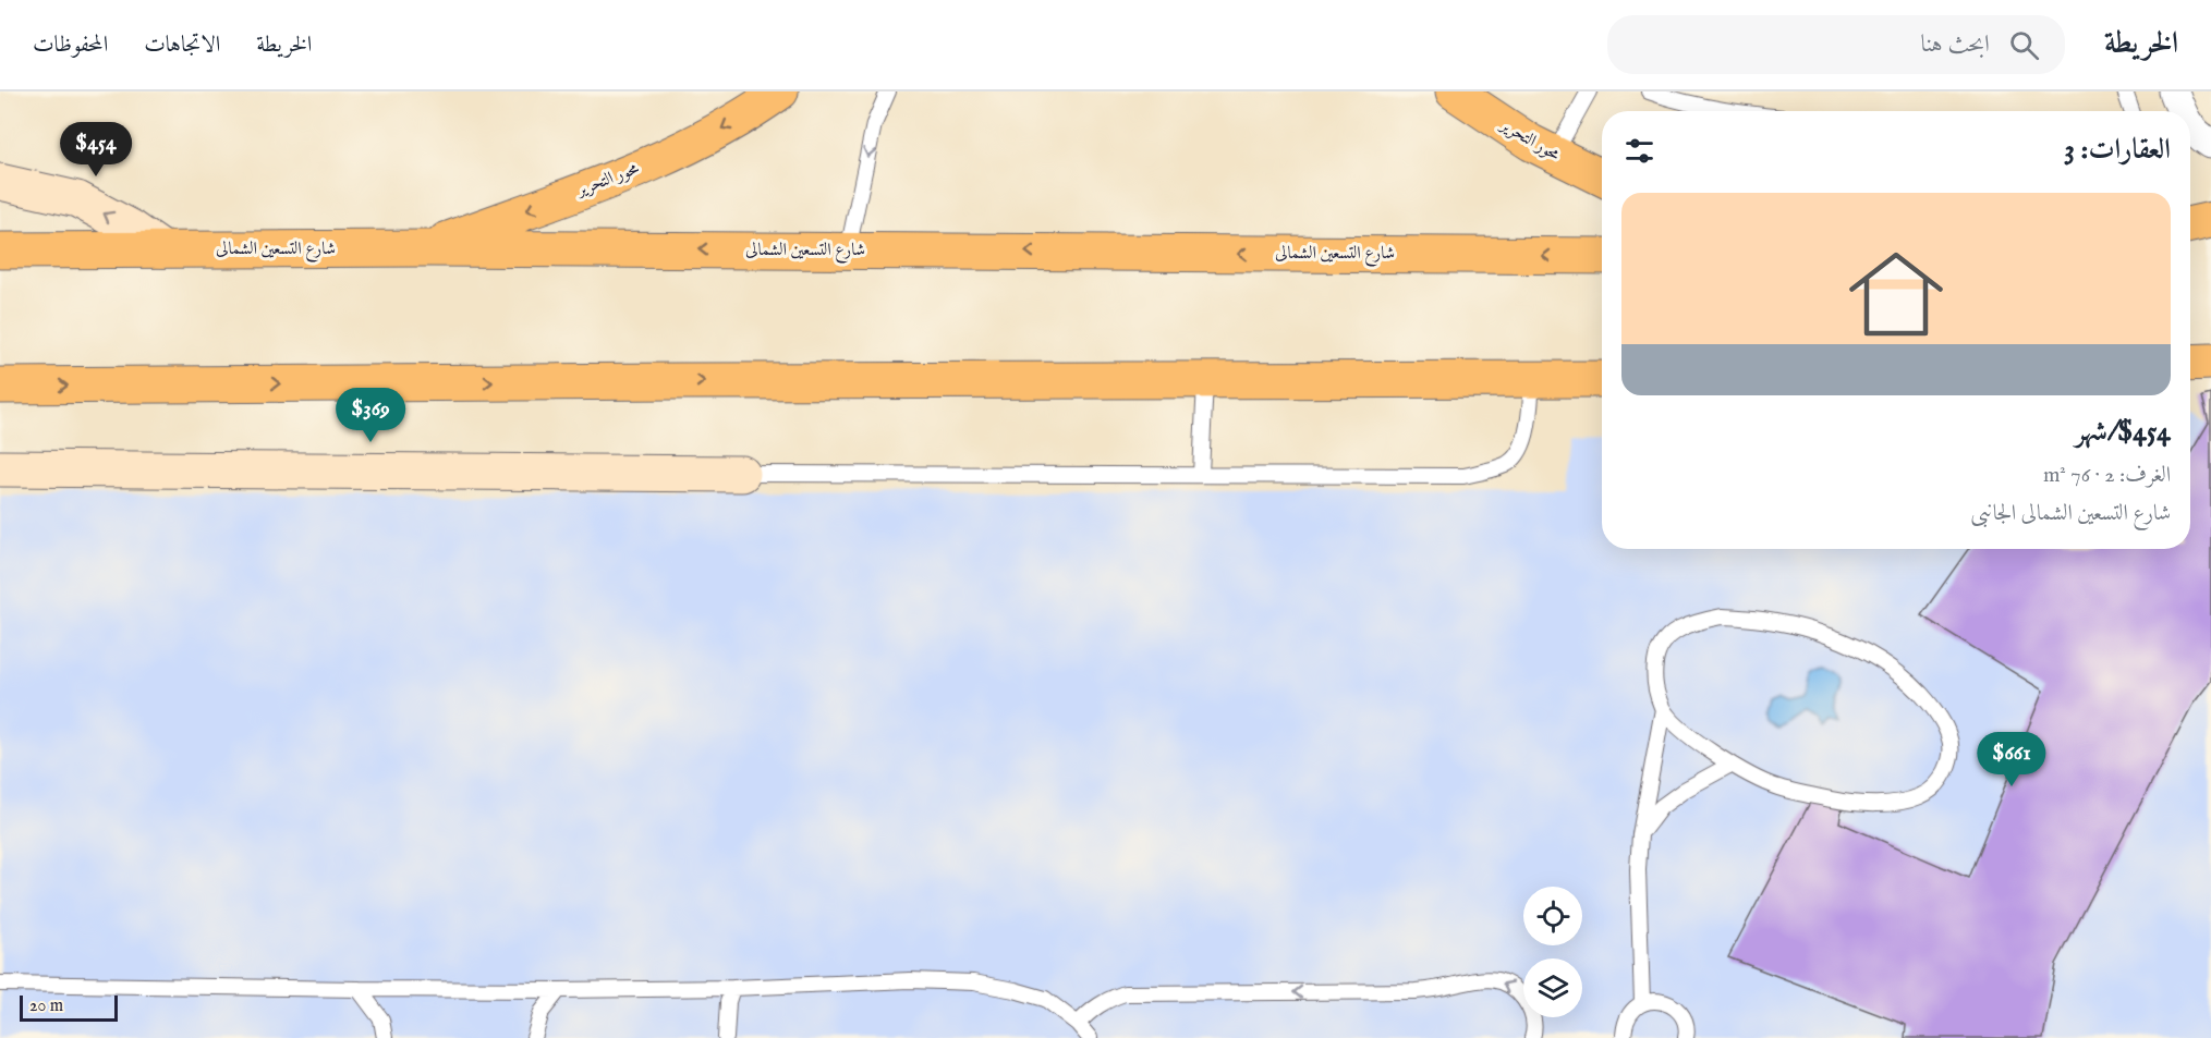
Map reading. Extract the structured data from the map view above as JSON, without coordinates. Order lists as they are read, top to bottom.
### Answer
{
  "streets": {
    "main road": ["محور التحرير", "شارع التسعين الشمالى"]
  },
  "crossings": [
    ["محور التحرير", "شارع التسعين الشمالى"]
  ],
  "scale_bar": "20 m",
  "page": {
    "header": "الخريطة",
    "search": "ابحث هنا",
    "nav": ["الخريطة", "الاتجاهات", "المحفوظات"],
    "heading": "العقارات: 3",
    "price": ["$454", "$369", "$661"],
    "list": [
      {
        "name": "$454/شهر",
        "note": "الغرف: 2 · 76 m² · شارع التسعين الشمالى الجانبى"
      }
    ],
    "scale": "20 m"
  }
}
